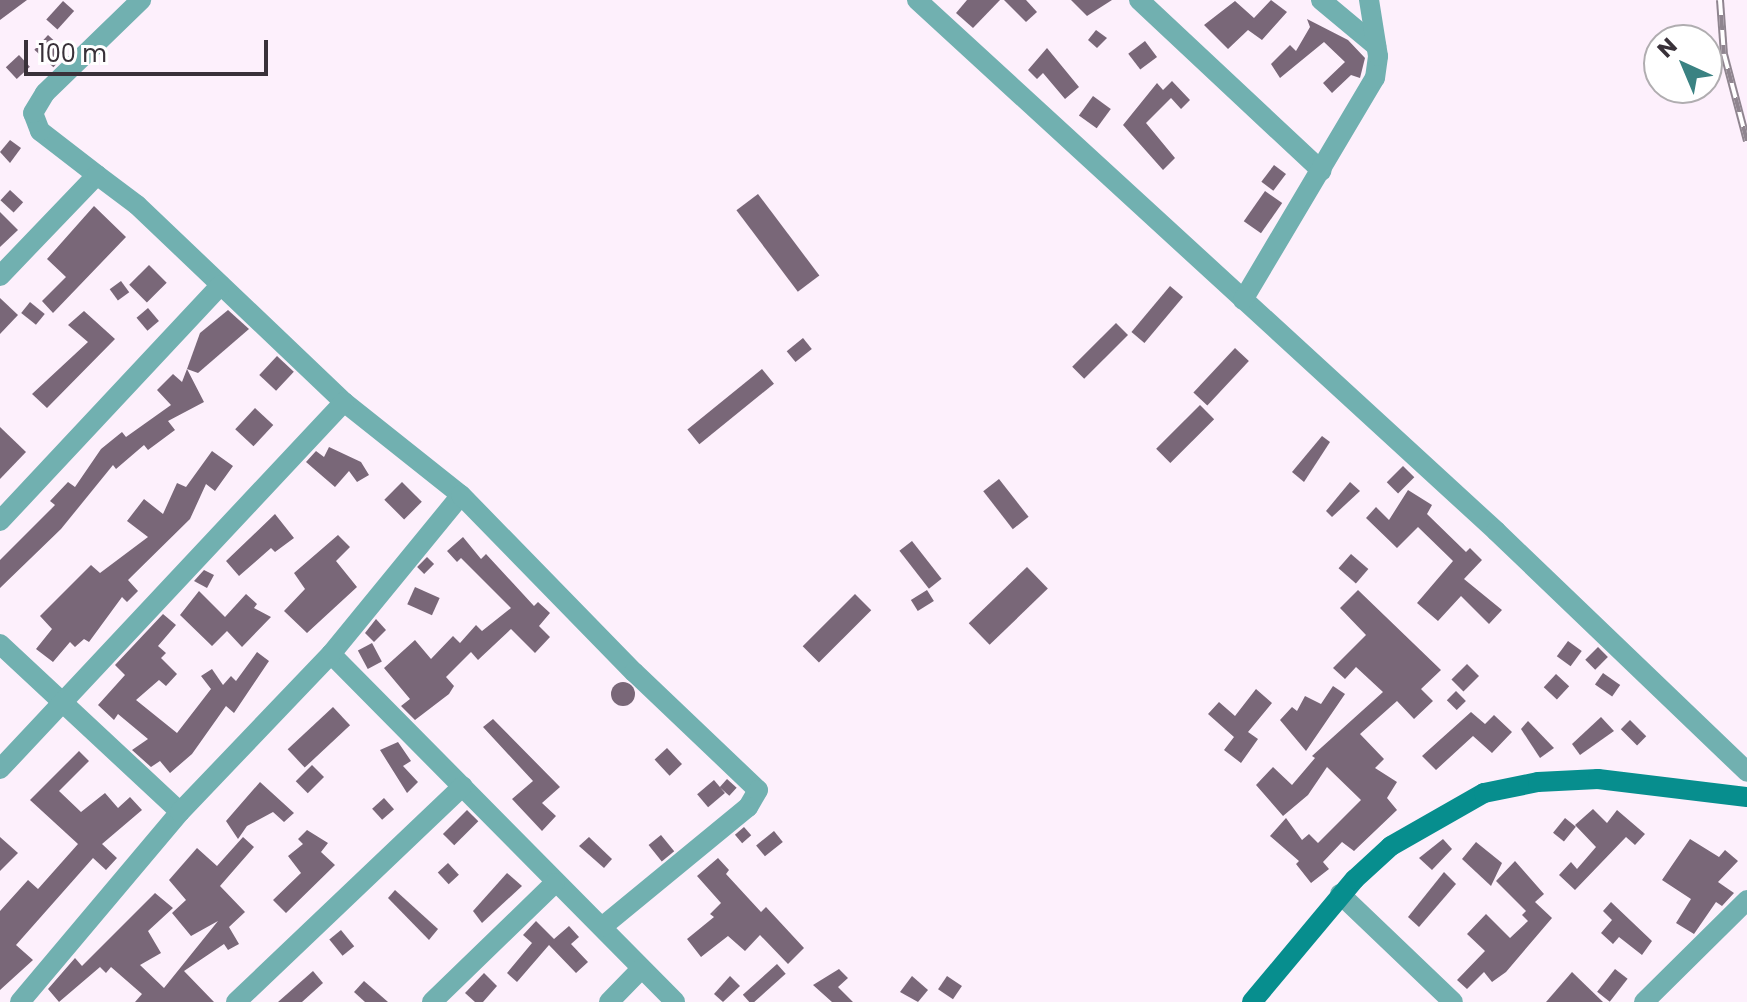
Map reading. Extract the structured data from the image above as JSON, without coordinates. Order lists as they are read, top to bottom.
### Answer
{
  "scale_bar": "100 m",
  "north": "top left"
}
